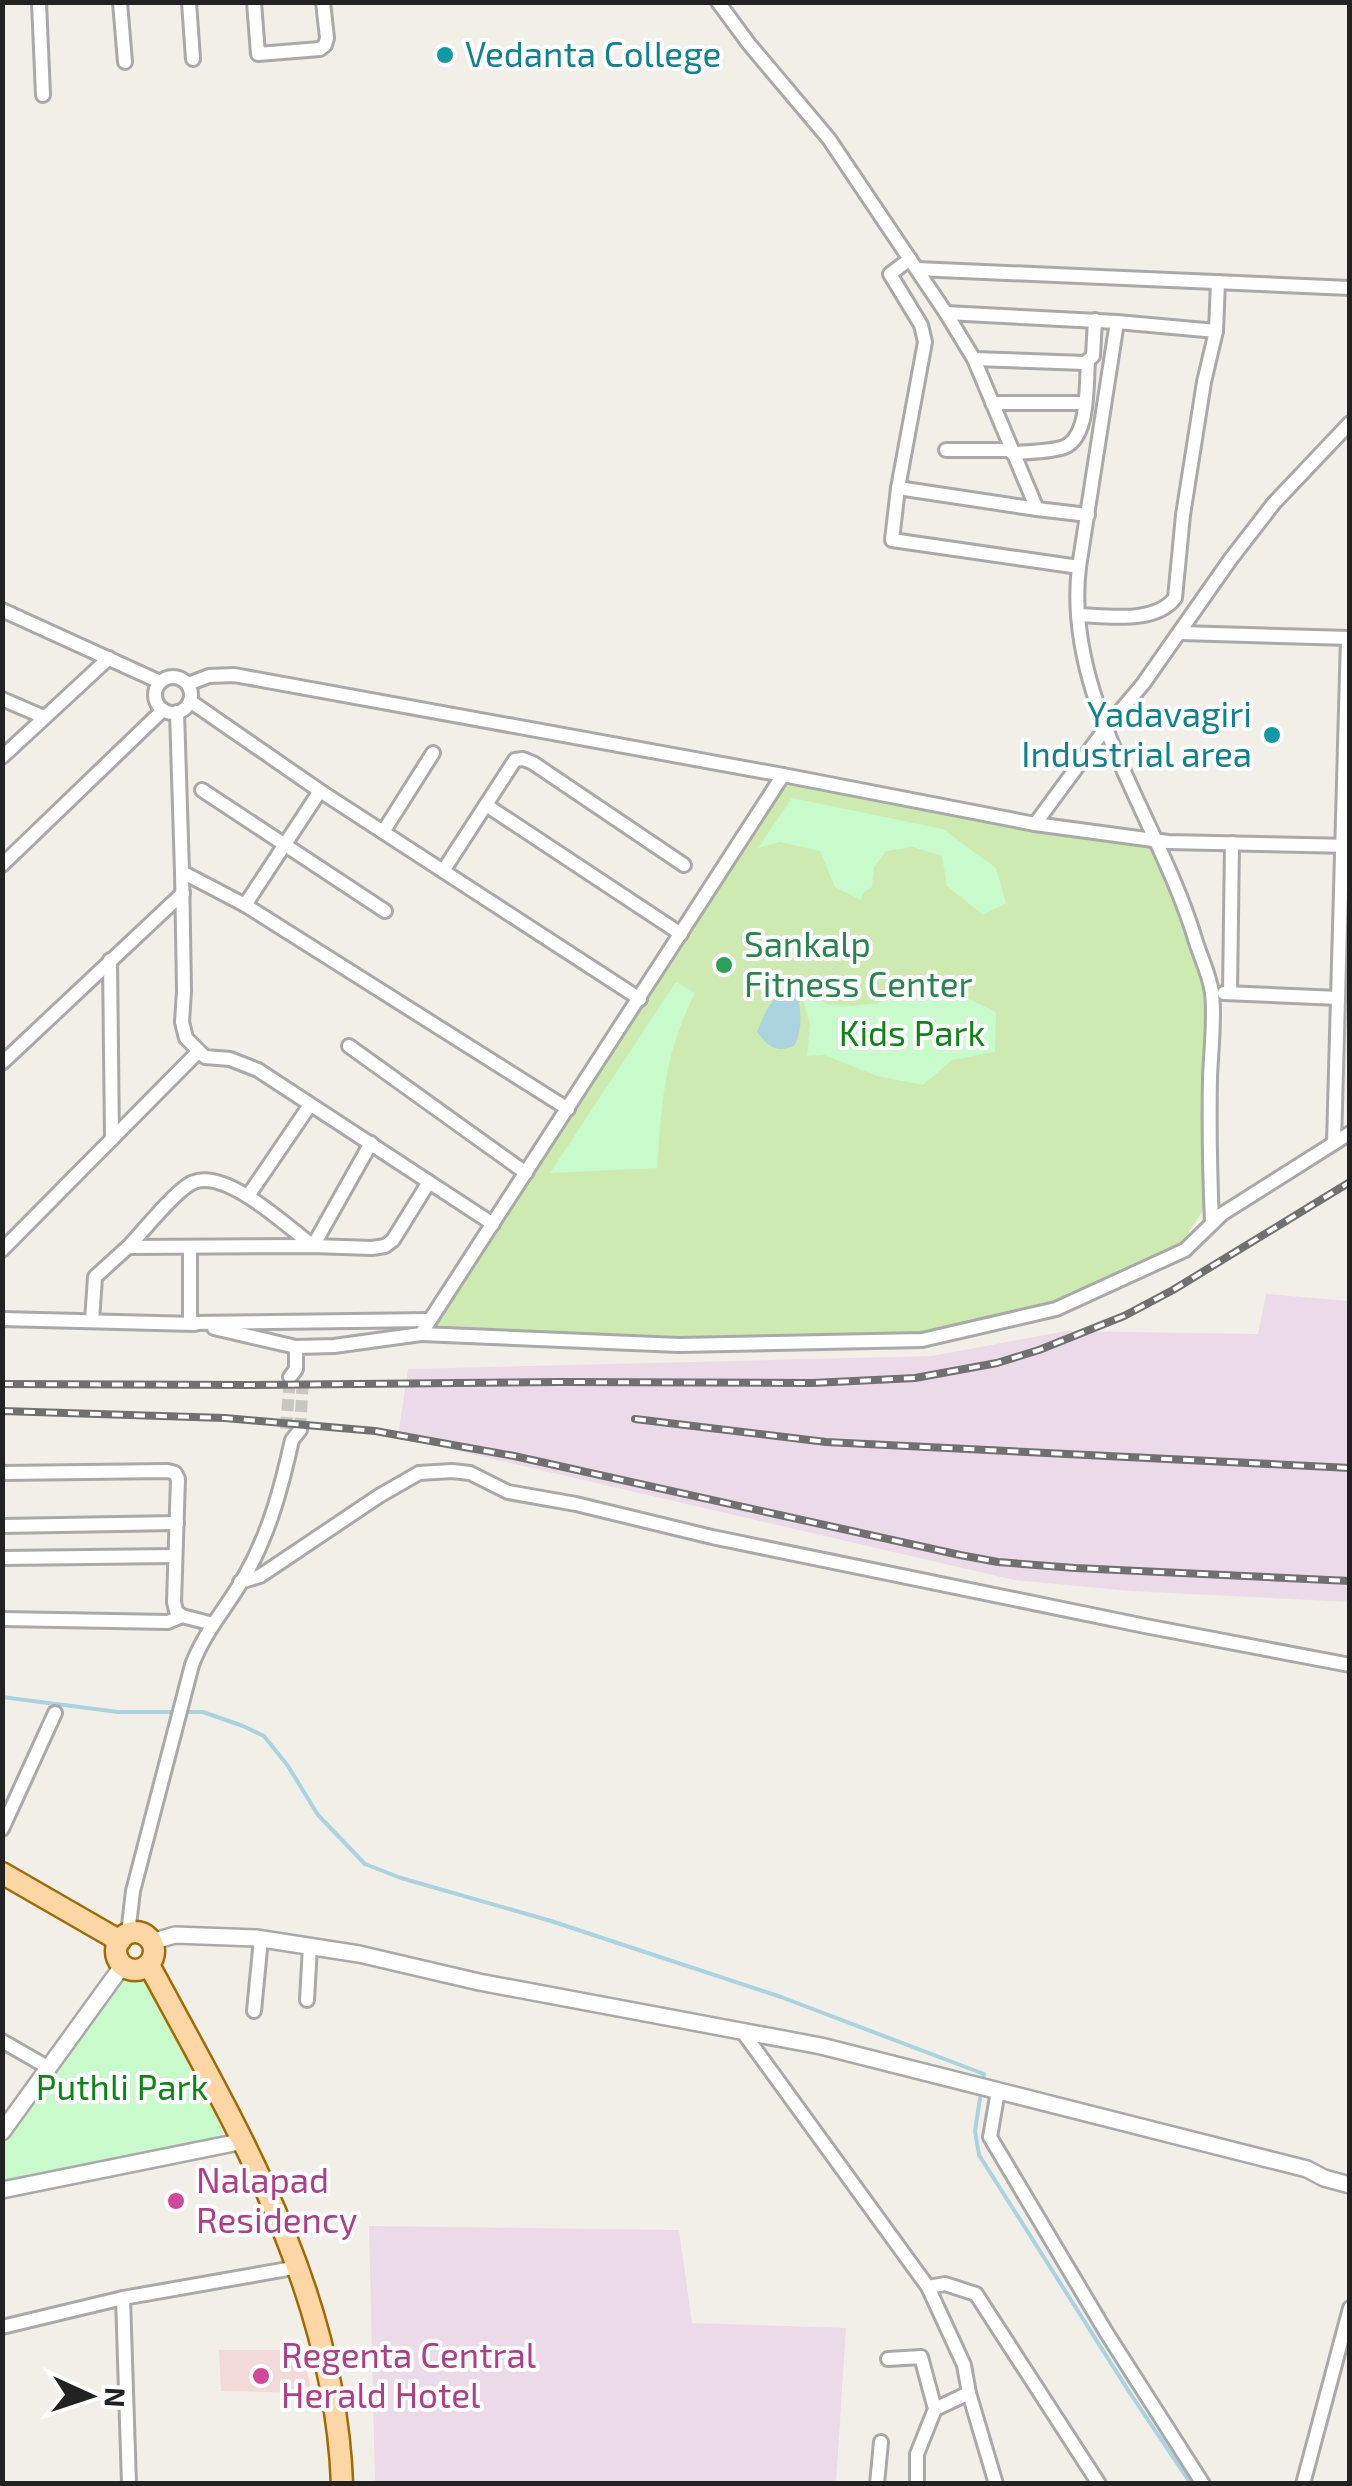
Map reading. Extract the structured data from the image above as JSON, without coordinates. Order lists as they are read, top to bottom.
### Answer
{
  "parks": ["Kids Park", "Puthli Park"],
  "places": [
    "Vedanta College",
    "Yadavagiri Industrial area",
    "Sankalp Fitness Center",
    "Nalapad Residency",
    "Regenta Central Herald Hotel"
  ],
  "north": "right"
}
